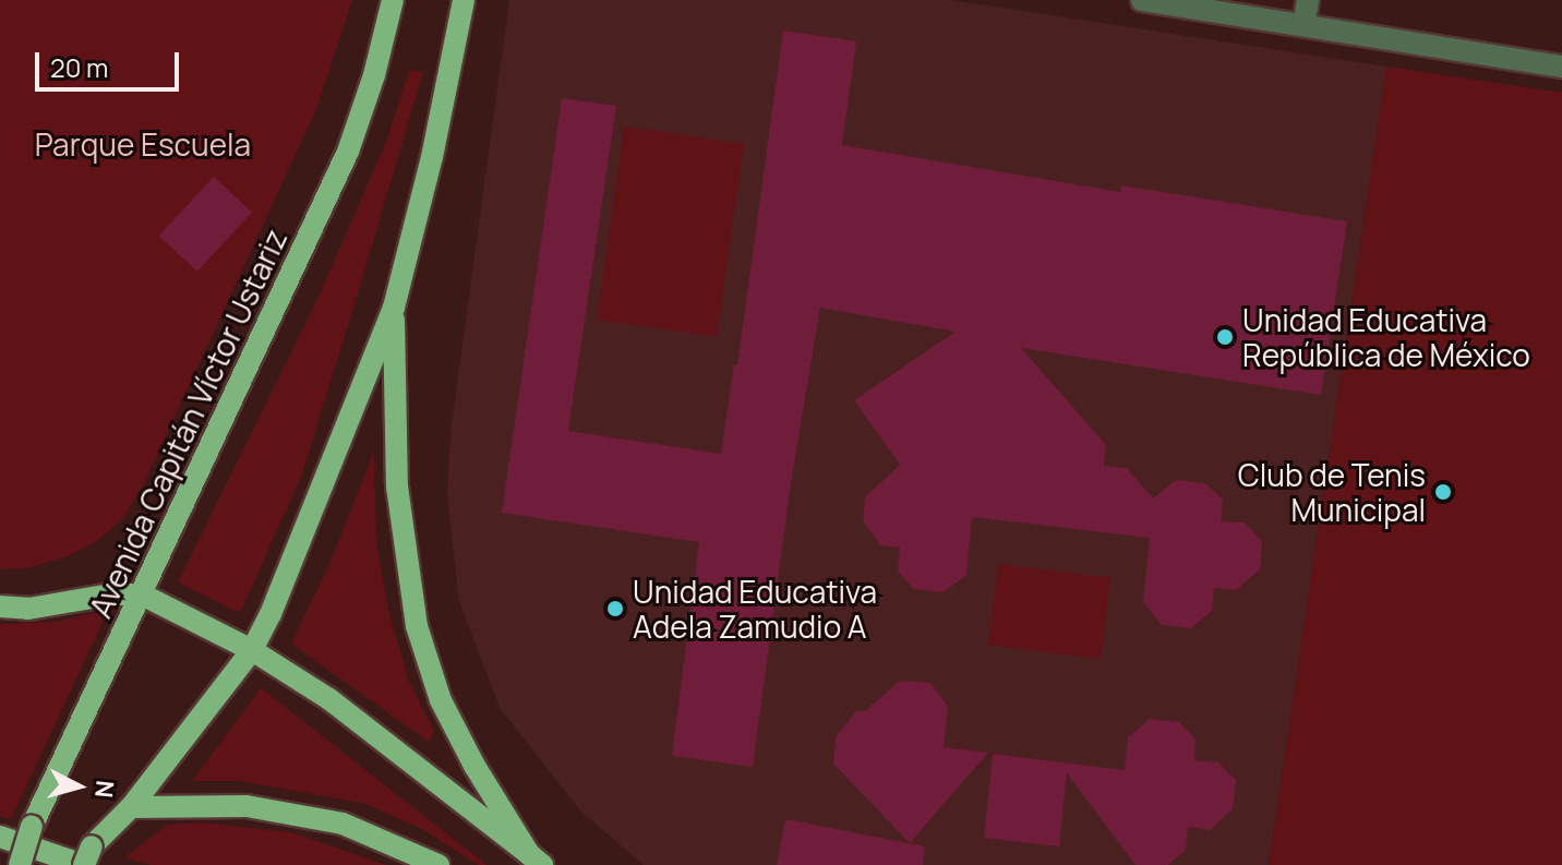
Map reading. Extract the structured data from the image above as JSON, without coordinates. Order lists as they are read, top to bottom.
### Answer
{
  "streets": {
    "main road": ["Avenida Capitán Víctor Ustariz"]
  },
  "parks": ["Parque Escuela"],
  "places": ["Unidad Educativa República de México", "Club de Tenis Municipal", "Unidad Educativa Adela Zamudio A"],
  "scale_bar": "20 m",
  "north": "right"
}
